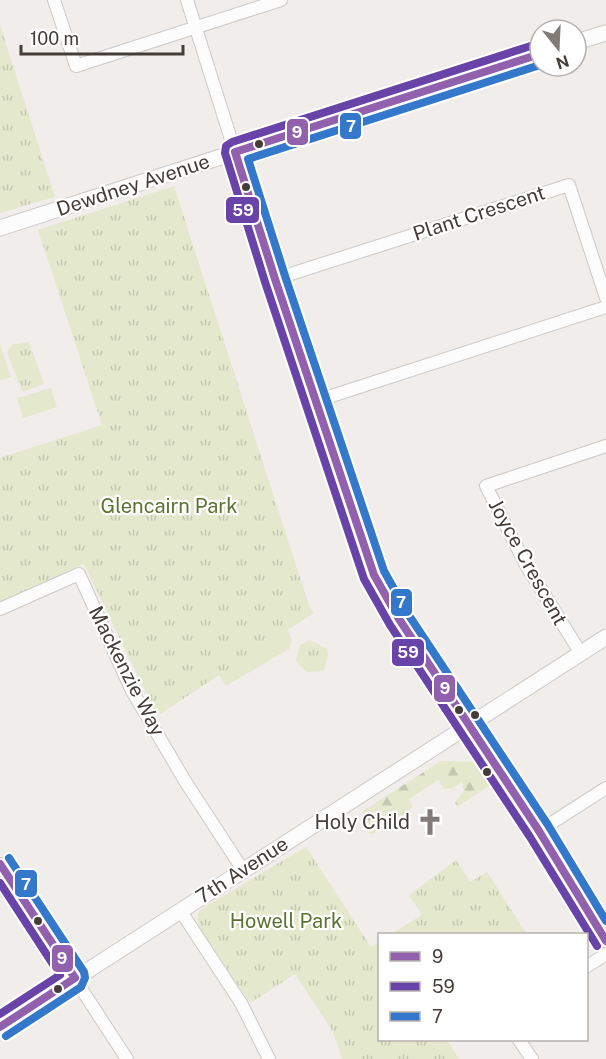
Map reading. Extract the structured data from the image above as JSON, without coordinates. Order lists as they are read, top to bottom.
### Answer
{
  "streets": {
    "street": [
      "Dewdney Avenue",
      "Plant Crescent",
      "Joyce Crescent",
      "Mackenzie Way",
      "7th Avenue"
    ]
  },
  "crossings": [
    ["Joyce Crescent", "7th Avenue"],
    ["Mackenzie Way", "7th Avenue"]
  ],
  "parks": ["Glencairn Park", "Howell Park"],
  "places": {
    "church": ["Holy Child"]
  },
  "lines": ["transit line 59", "transit line 9", "transit line 7"],
  "legend": ["9", "59", "7"],
  "scale_bar": "100 m",
  "north": "bottom"
}
